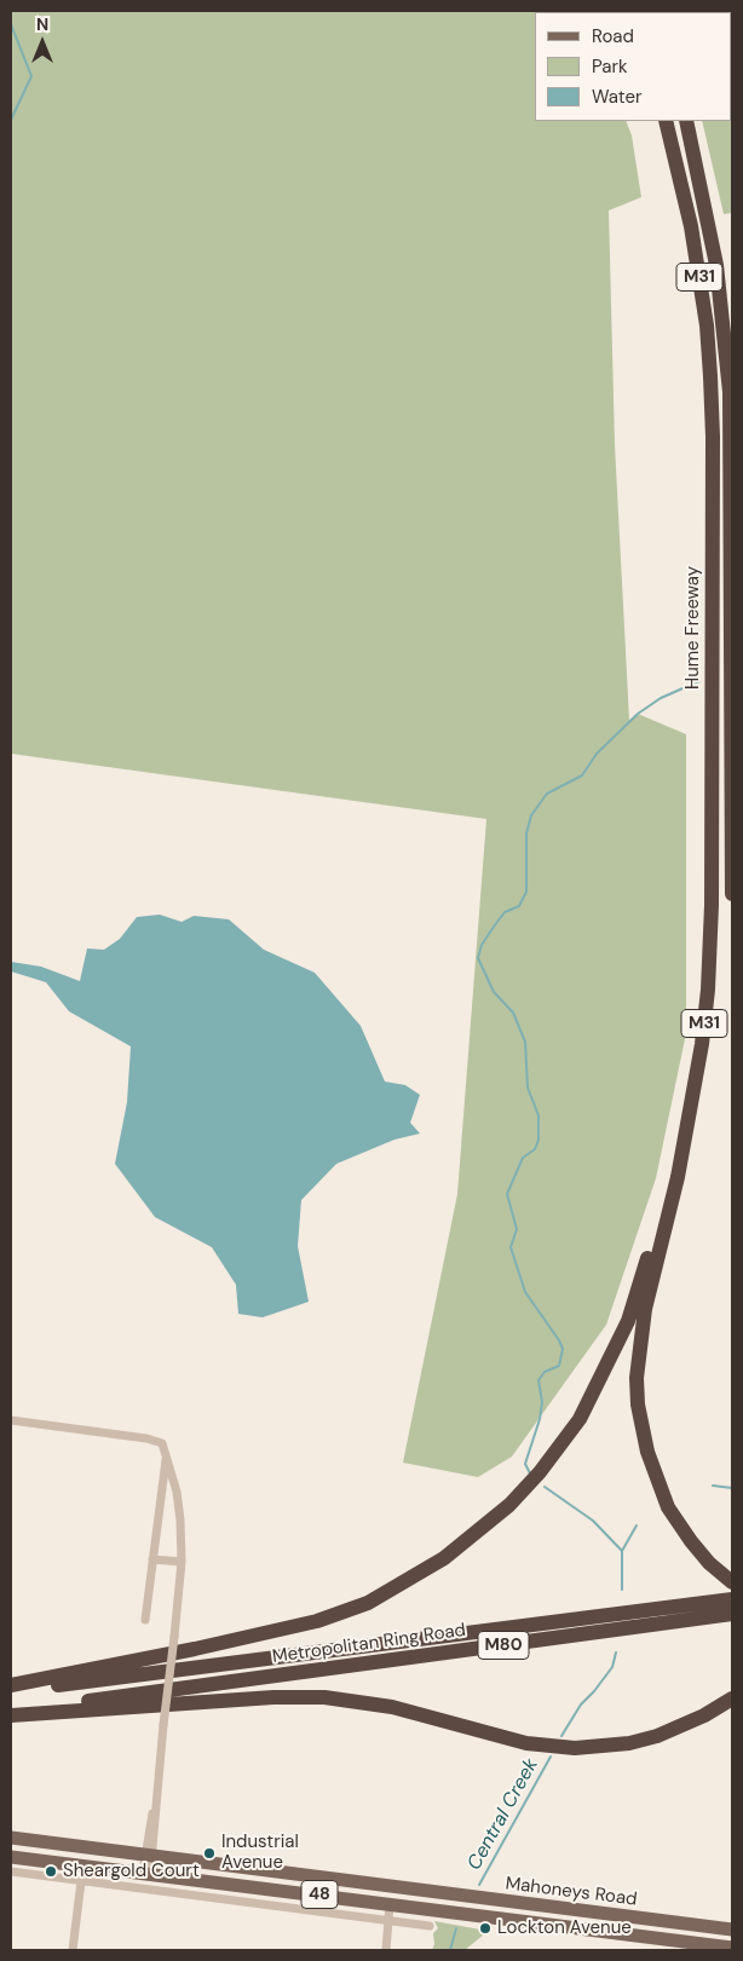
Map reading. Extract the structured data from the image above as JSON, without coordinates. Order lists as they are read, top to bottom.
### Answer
{
  "streets": {
    "highway": [
      "M31",
      "Hume Freeway",
      "Metropolitan Ring Road",
      "M80"
    ],
    "main road": ["Mahoneys Road", "48"]
  },
  "water": ["Central Creek"],
  "places": ["Industrial Avenue", "Sheargold Court", "Lockton Avenue"],
  "legend": ["Road", "Park", "Water"],
  "north": "top"
}
